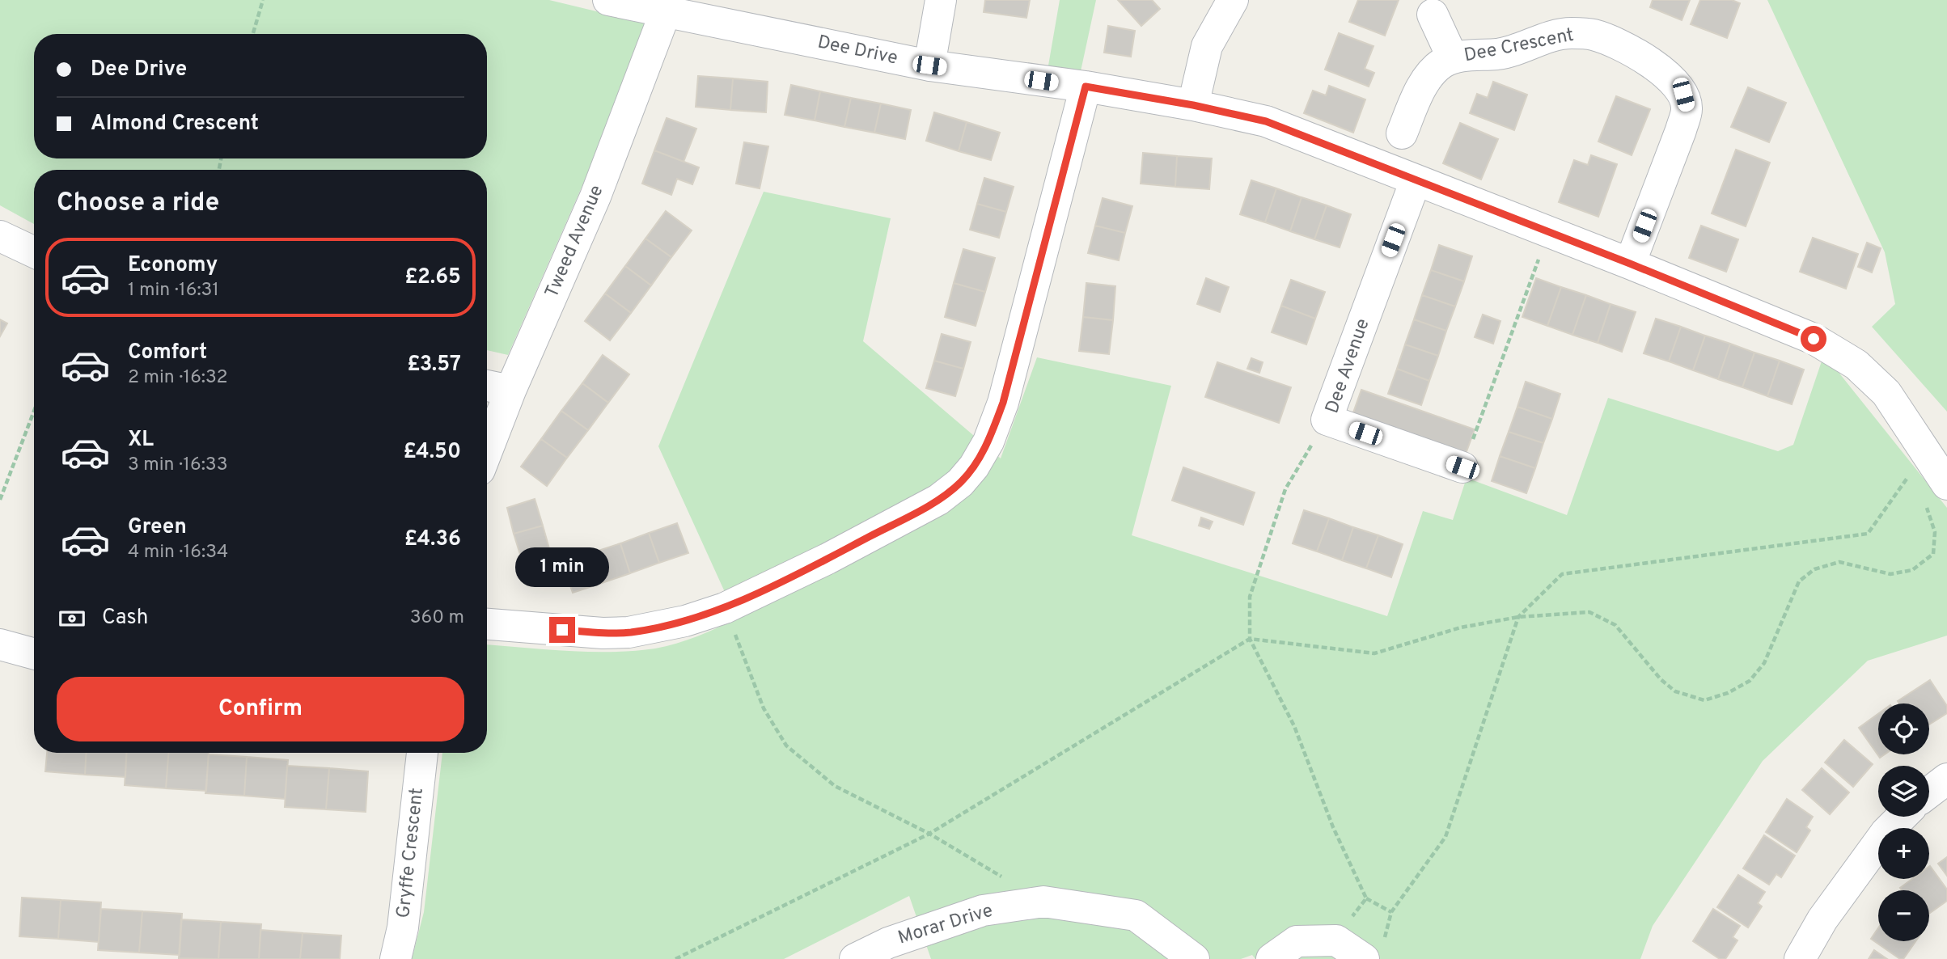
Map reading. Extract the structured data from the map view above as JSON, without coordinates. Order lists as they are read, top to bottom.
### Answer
{
  "streets": {
    "street": [
      "Dee Crescent",
      "Dee Drive",
      "Tweed Avenue",
      "Dee Avenue",
      "Gryffe Crescent",
      "Morar Drive"
    ]
  },
  "crossings": [
    ["Dee Crescent", "Dee Drive"],
    ["Dee Drive", "Tweed Avenue"],
    ["Dee Drive", "Dee Avenue"]
  ],
  "page": {
    "banner": ["Dee Drive", "Almond Crescent"],
    "heading": "Choose a ride",
    "list": [
      {
        "name": "Economy",
        "note": "1 min · 16:31",
        "value": "£2.65"
      },
      {
        "name": "Comfort",
        "note": "2 min · 16:32",
        "value": "£3.57"
      },
      {
        "name": "XL",
        "note": "3 min · 16:33",
        "value": "£4.50"
      },
      {
        "name": "Green",
        "note": "4 min · 16:34",
        "value": "£4.36"
      }
    ],
    "bubble": "1 min",
    "pay": ["Cash", "360 m"],
    "buttons": "Confirm",
    "map_buttons": ["+", "−"]
  }
}
